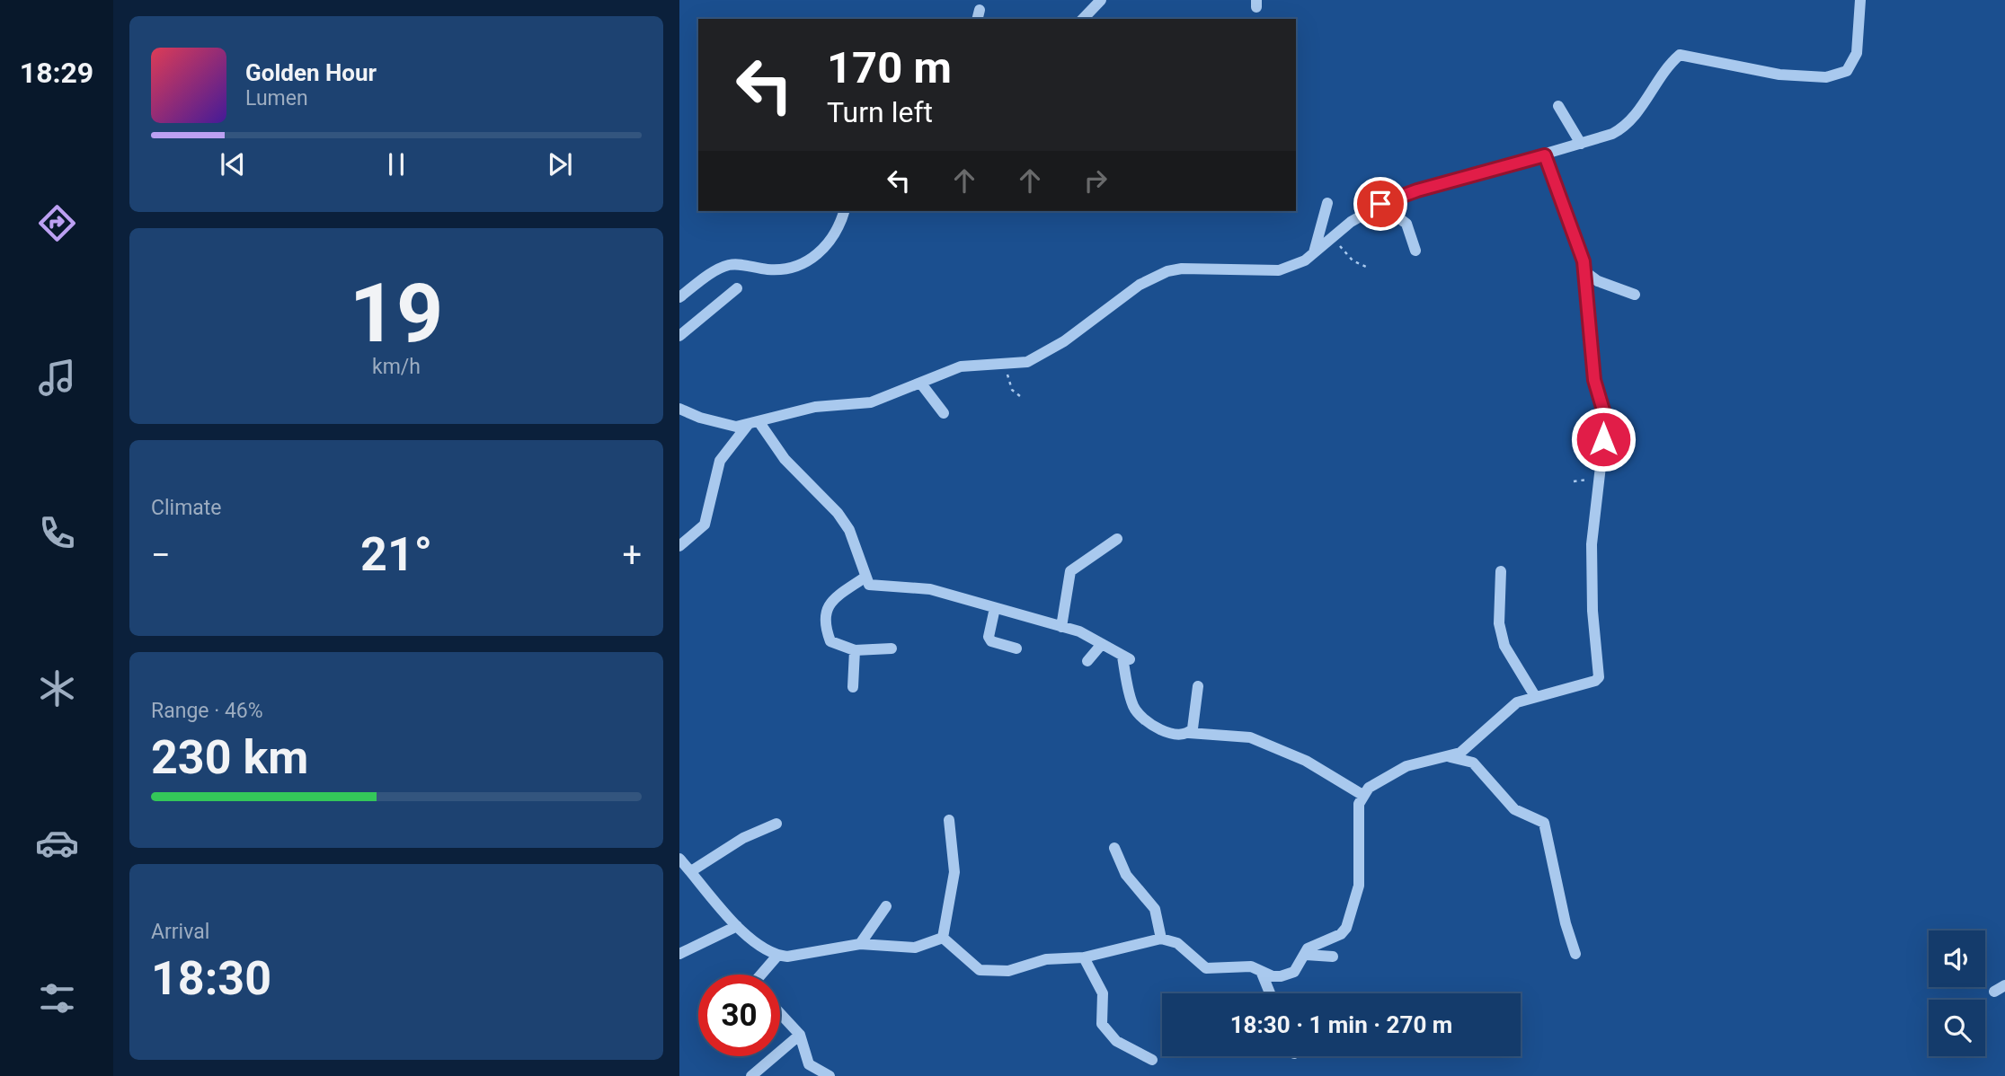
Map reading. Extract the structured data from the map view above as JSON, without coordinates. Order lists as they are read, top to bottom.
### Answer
{
  "page": {
    "tabs": "18:29",
    "turn": ["170 m", "Turn left"],
    "song": ["Golden Hour", "Lumen"],
    "tile": [
      ["19", "km/h"],
      "Climate",
      ["Range · 46%", "230 km"],
      ["Arrival", "18:30"]
    ],
    "heat": ["−", "21°", "+"],
    "limit": "30",
    "trip": "18:30 · 1 min · 270 m"
  }
}
